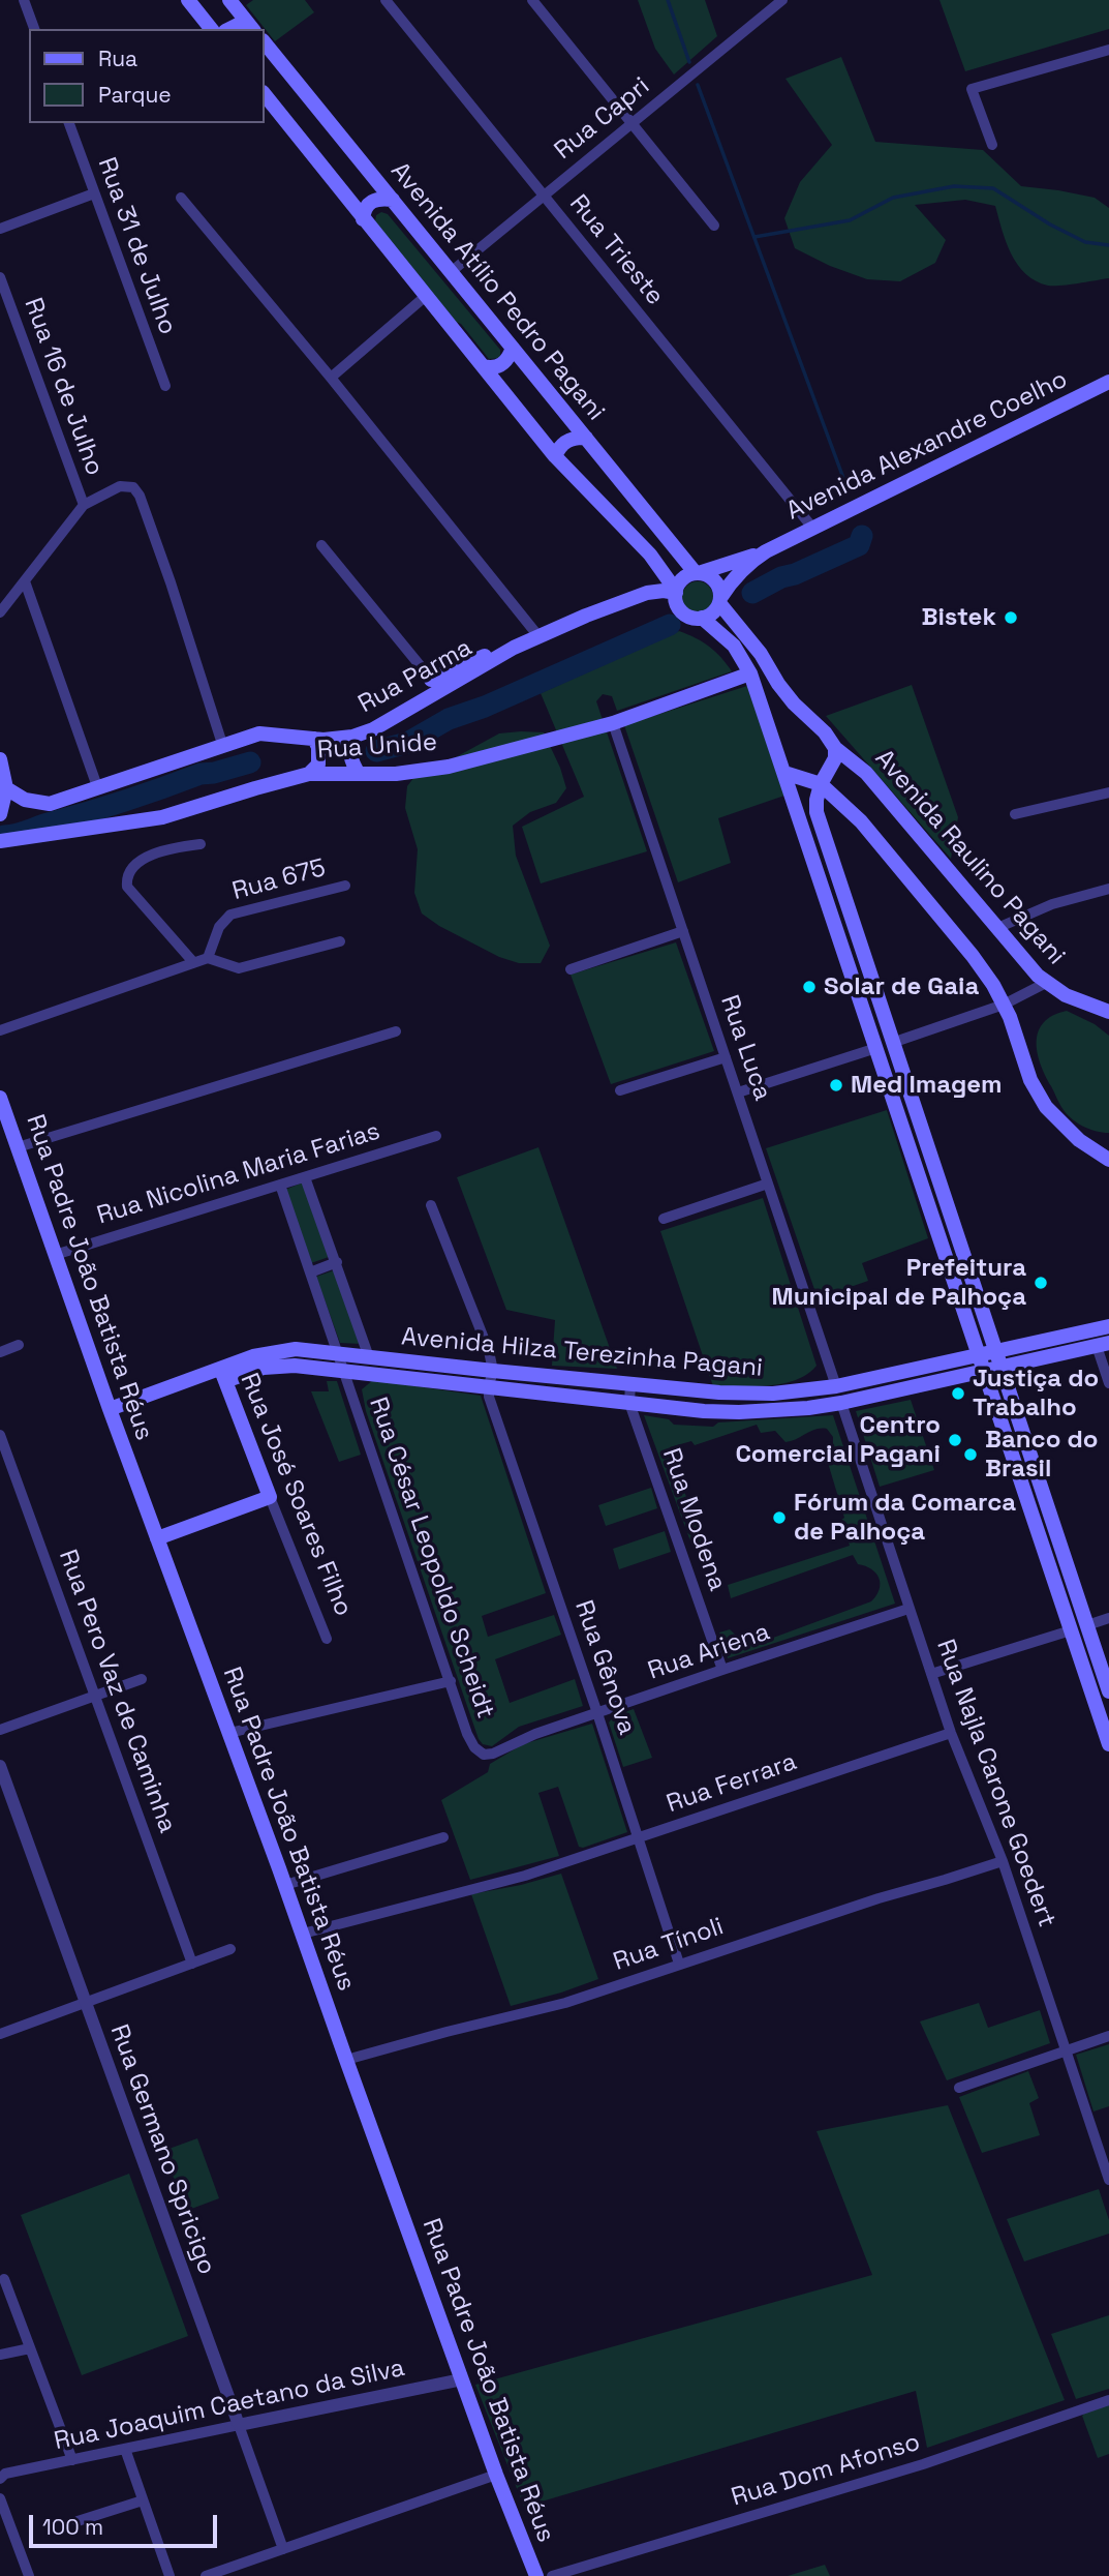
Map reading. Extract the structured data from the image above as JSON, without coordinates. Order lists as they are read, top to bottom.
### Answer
{
  "streets": {
    "main road": [
      "Avenida Atílio Pedro Pagani",
      "Avenida Alexandre Coelho",
      "Rua Parma",
      "Rua Unide",
      "Avenida Raulino Pagani",
      "Rua Padre João Batista Réus",
      "Avenida Hilza Terezinha Pagani",
      "Rua José Soares Filho"
    ],
    "street": [
      "Rua Capri",
      "Rua 31 de Julho",
      "Rua Trieste",
      "Rua 16 de Julho",
      "Rua 675",
      "Rua Luca",
      "Rua Nicolina Maria Farias",
      "Rua Modena",
      "Rua César Leopoldo Scheidt",
      "Rua Ariena",
      "Rua Gênova",
      "Rua Pero Vaz de Caminha",
      "Rua Ferrara",
      "Rua Najla Carone Goedert",
      "Rua Tínoli",
      "Rua Germano Spricigo",
      "Rua Joaquim Caetano da Silva",
      "Rua Dom Afonso"
    ]
  },
  "crossings": [
    ["Rua Capri", "Rua Trieste"],
    ["Rua Capri", "Avenida Atílio Pedro Pagani"],
    ["Rua Trieste", "Avenida Alexandre Coelho"],
    ["Avenida Atílio Pedro Pagani", "Avenida Alexandre Coelho"],
    ["Avenida Atílio Pedro Pagani", "Rua Parma"],
    ["Avenida Alexandre Coelho", "Rua Parma"],
    ["Rua Unide", "Rua Luca"],
    ["Rua Luca", "Avenida Hilza Terezinha Pagani"],
    ["Rua Nicolina Maria Farias", "Rua Padre João Batista Réus"],
    ["Rua Nicolina Maria Farias", "Rua César Leopoldo Scheidt"],
    ["Rua Padre João Batista Réus", "Rua Ferrara"],
    ["Rua Padre João Batista Réus", "Rua Tínoli"],
    ["Rua Padre João Batista Réus", "Rua Joaquim Caetano da Silva"],
    ["Avenida Hilza Terezinha Pagani", "Rua José Soares Filho"],
    ["Avenida Hilza Terezinha Pagani", "Rua Modena"],
    ["Avenida Hilza Terezinha Pagani", "Rua César Leopoldo Scheidt"],
    ["Avenida Hilza Terezinha Pagani", "Rua Gênova"],
    ["Avenida Hilza Terezinha Pagani", "Rua Najla Carone Goedert"],
    ["Rua Modena", "Rua Ariena"],
    ["Rua César Leopoldo Scheidt", "Rua Ariena"],
    ["Rua Ariena", "Rua Gênova"],
    ["Rua Ariena", "Rua Najla Carone Goedert"],
    ["Rua Gênova", "Rua Ferrara"],
    ["Rua Gênova", "Rua Tínoli"],
    ["Rua Ferrara", "Rua Najla Carone Goedert"],
    ["Rua Najla Carone Goedert", "Rua Tínoli"],
    ["Rua Germano Spricigo", "Rua Joaquim Caetano da Silva"]
  ],
  "places": [
    "Bistek",
    "Solar de Gaia",
    "Med Imagem",
    "Prefeitura Municipal de Palhoça",
    "Justiça do Trabalho",
    "Centro Comercial Pagani",
    "Banco do Brasil",
    "Fórum da Comarca de Palhoça"
  ],
  "legend": ["Rua", "Parque"],
  "scale_bar": "100 m"
}
